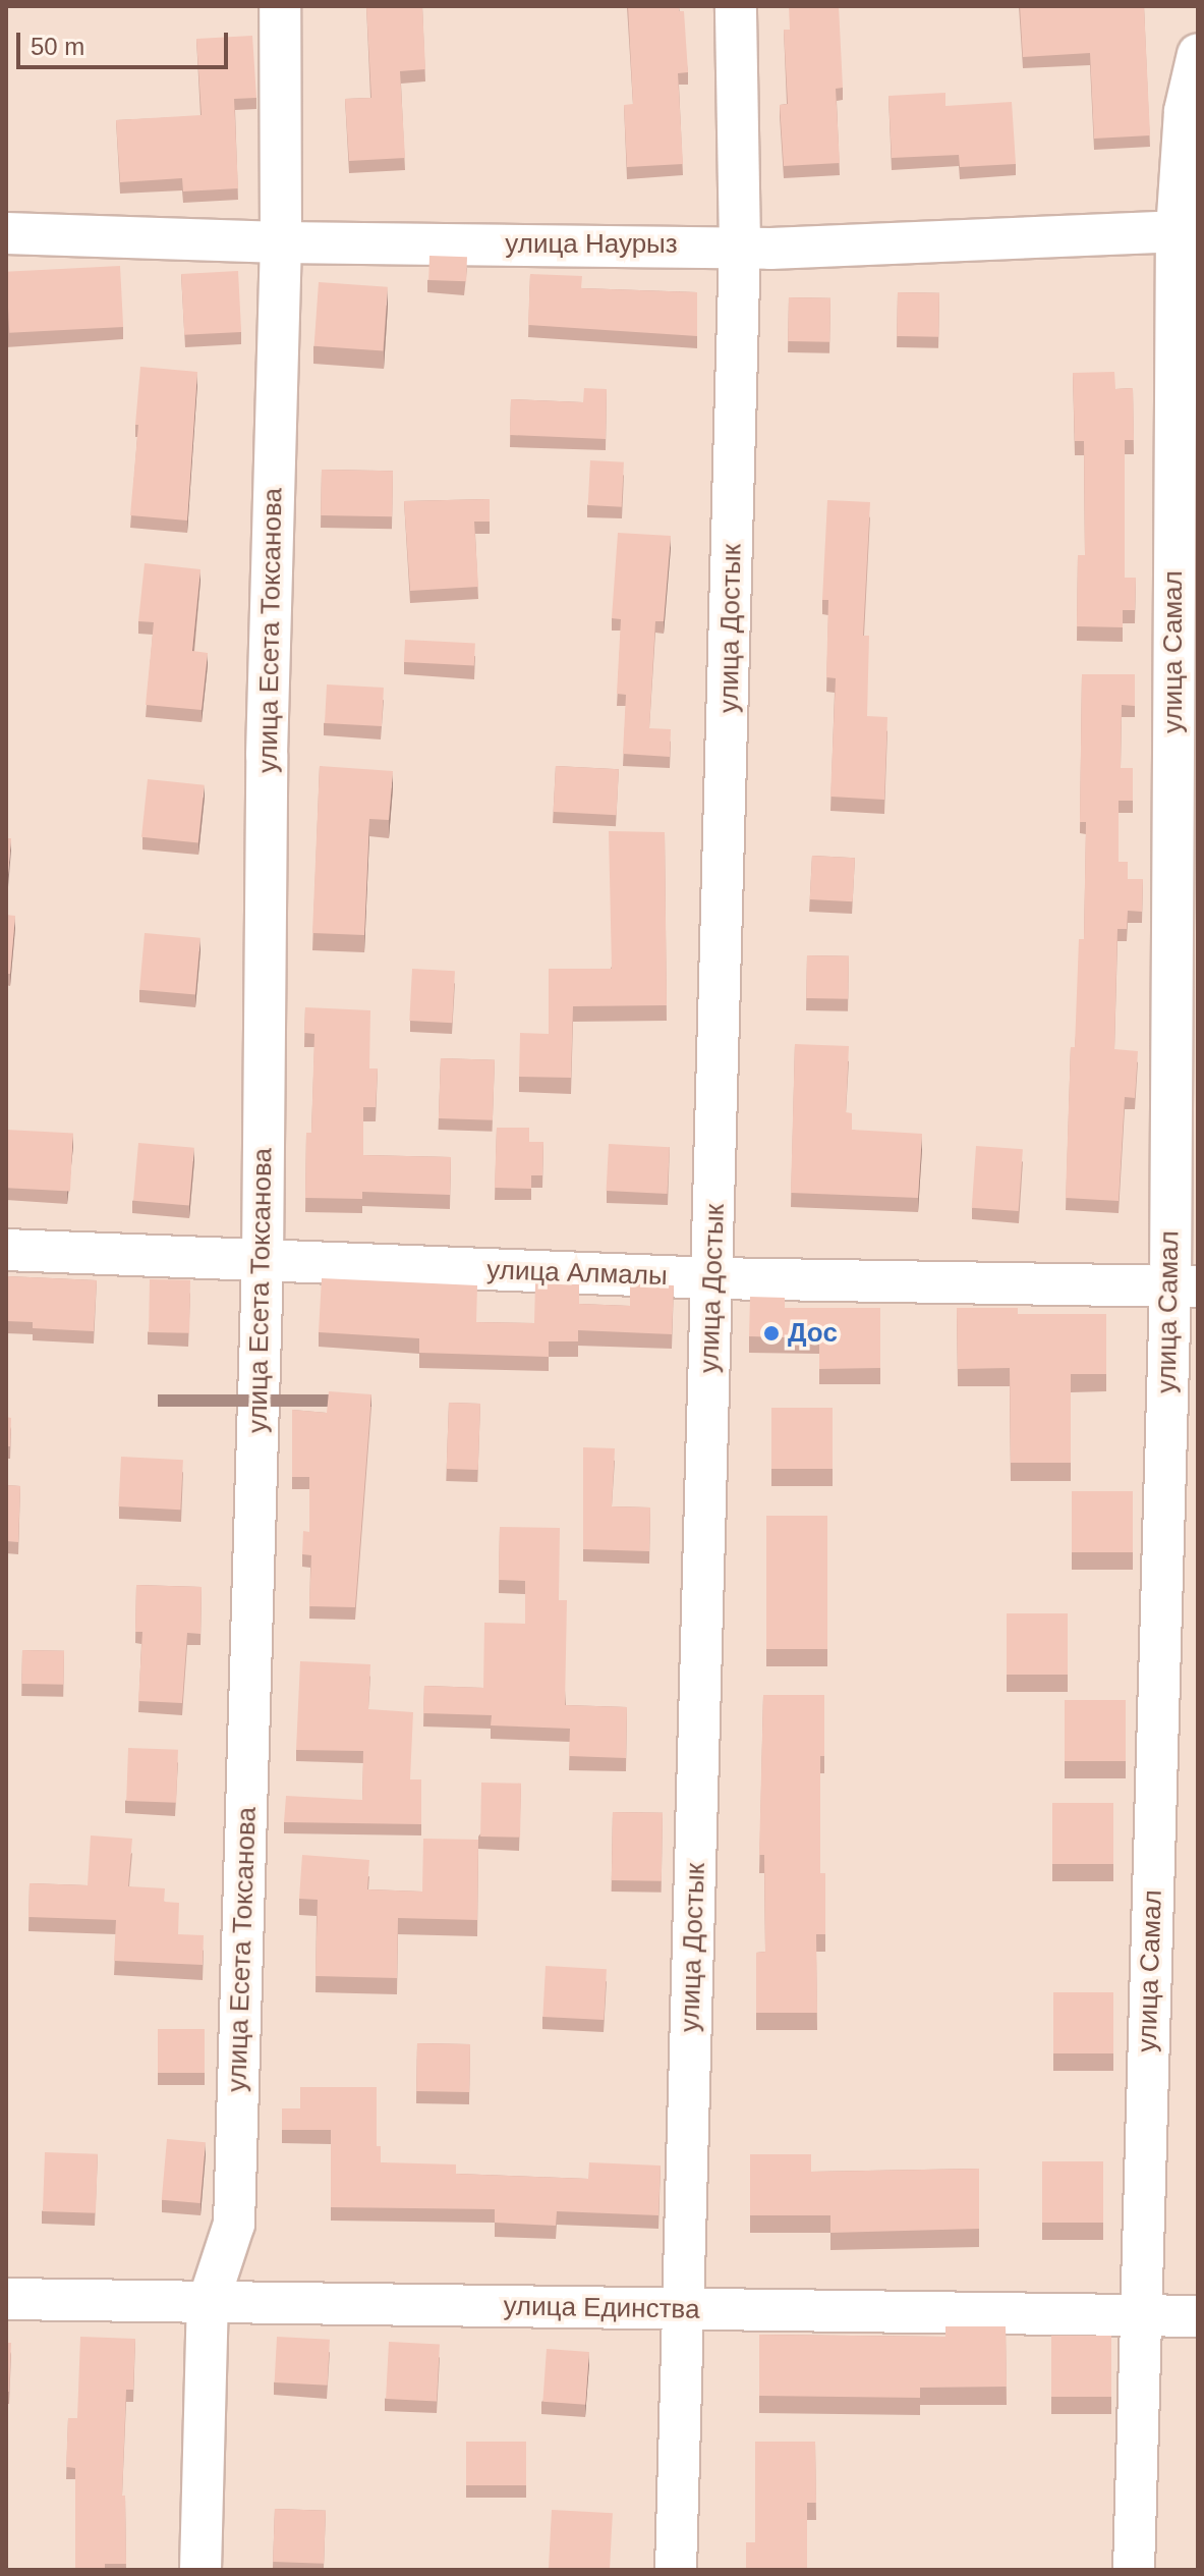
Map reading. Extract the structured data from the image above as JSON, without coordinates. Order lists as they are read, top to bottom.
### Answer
{
  "streets": {
    "street": [
      "улица Наурыз",
      "улица Достык",
      "улица Есета Токсанова",
      "улица Самал",
      "улица Алмалы",
      "улица Единства"
    ]
  },
  "crossings": [
    ["улица Наурыз", "улица Достык"],
    ["улица Наурыз", "улица Есета Токсанова"],
    ["улица Наурыз", "улица Самал"],
    ["улица Достык", "улица Алмалы"],
    ["улица Достык", "улица Единства"],
    ["улица Есета Токсанова", "улица Алмалы"],
    ["улица Есета Токсанова", "улица Единства"],
    ["улица Самал", "улица Алмалы"],
    ["улица Самал", "улица Единства"]
  ],
  "places": ["Дос"],
  "scale_bar": "50 m"
}
